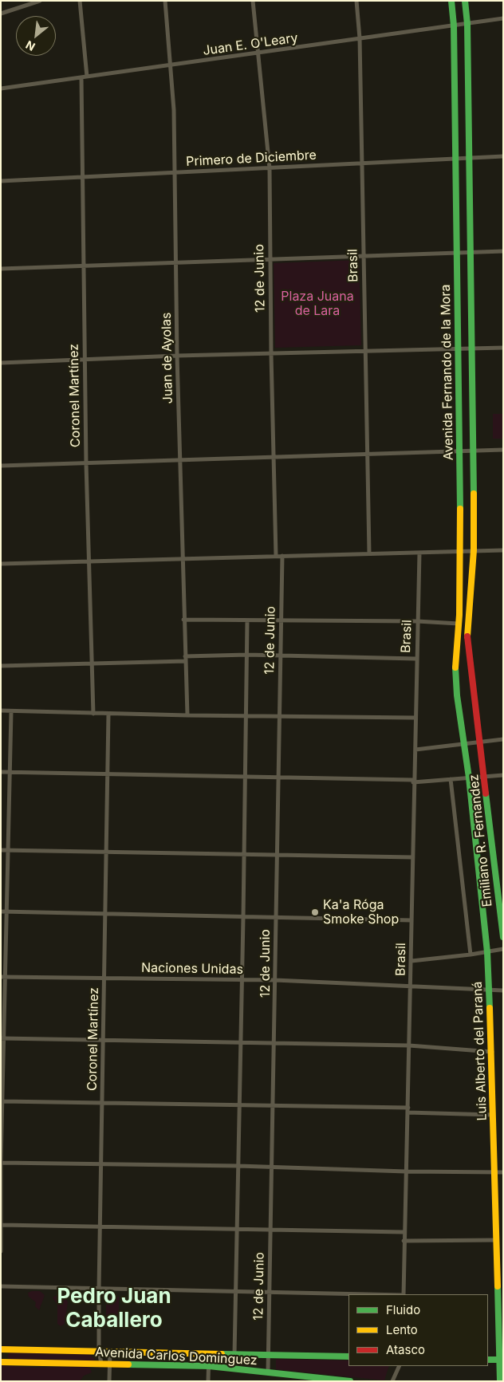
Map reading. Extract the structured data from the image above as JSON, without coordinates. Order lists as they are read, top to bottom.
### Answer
{
  "streets": {
    "main road": [
      "Avenida Fernando de la Mora",
      "Emiliano R. Fernandez",
      "Luis Alberto del Paraná",
      "Avenida Carlos Dominguez"
    ],
    "street": [
      "Juan E. O'Leary",
      "Primero de Diciembre",
      "Brasil",
      "12 de Junio",
      "Juan de Ayolas",
      "Coronel Martínez",
      "Naciones Unidas"
    ]
  },
  "crossings": [
    ["Juan E. O'Leary", "Brasil"],
    ["Juan E. O'Leary", "12 de Junio"],
    ["Juan E. O'Leary", "Juan de Ayolas"],
    ["Juan E. O'Leary", "Avenida Fernando de la Mora"],
    ["Juan E. O'Leary", "Coronel Martínez"],
    ["Primero de Diciembre", "Brasil"],
    ["Primero de Diciembre", "12 de Junio"],
    ["Primero de Diciembre", "Juan de Ayolas"],
    ["Primero de Diciembre", "Avenida Fernando de la Mora"],
    ["Primero de Diciembre", "Coronel Martínez"],
    ["Brasil", "Naciones Unidas"],
    ["12 de Junio", "Naciones Unidas"],
    ["12 de Junio", "Avenida Carlos Dominguez"],
    ["Avenida Fernando de la Mora", "Emiliano R. Fernandez"],
    ["Avenida Fernando de la Mora", "Luis Alberto del Paraná"],
    ["Coronel Martínez", "Naciones Unidas"],
    ["Coronel Martínez", "Avenida Carlos Dominguez"],
    ["Naciones Unidas", "Luis Alberto del Paraná"]
  ],
  "districts": ["Pedro Juan Caballero"],
  "parks": ["Plaza Juana de Lara"],
  "places": ["Ka'a Róga Smoke Shop"],
  "legend": ["Fluido", "Lento", "Atasco"],
  "north": "bottom left"
}
